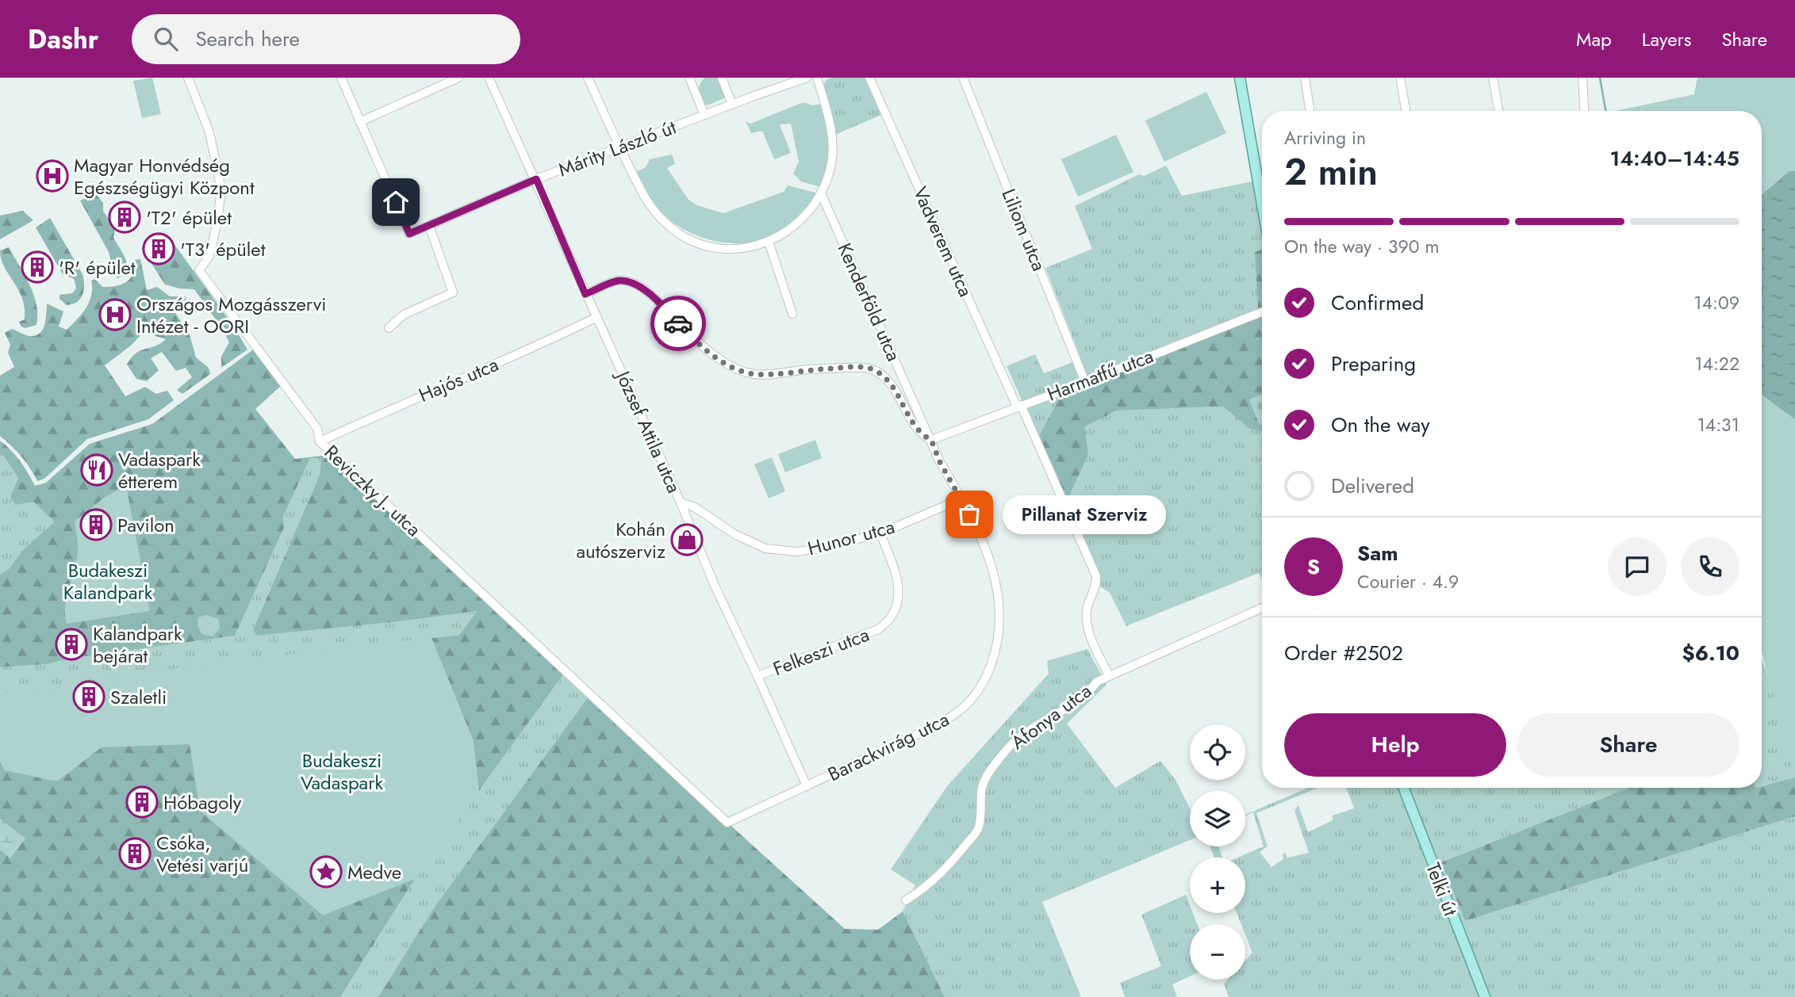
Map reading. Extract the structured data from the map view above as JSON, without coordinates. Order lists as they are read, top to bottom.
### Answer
{
  "streets": {
    "main road": ["Telki út"],
    "street": [
      "Márity László út",
      "Liliom utca",
      "Vadverem utca",
      "Kenderföld utca",
      "Harmatfű utca",
      "Hajós utca",
      "József Attila utca",
      "Reviczky J. utca",
      "Hunor utca",
      "Felkeszi utca",
      "Áfonya utca",
      "Barackvirág utca"
    ]
  },
  "crossings": [
    ["Márity László út", "József Attila utca"],
    ["Liliom utca", "Harmatfű utca"],
    ["Vadverem utca", "Harmatfű utca"],
    ["Vadverem utca", "Áfonya utca"],
    ["Kenderföld utca", "Harmatfű utca"],
    ["Kenderföld utca", "Barackvirág utca"],
    ["Harmatfű utca", "Barackvirág utca"],
    ["Hajós utca", "József Attila utca"],
    ["Hajós utca", "Reviczky J. utca"],
    ["József Attila utca", "Hunor utca"],
    ["József Attila utca", "Felkeszi utca"],
    ["József Attila utca", "Barackvirág utca"],
    ["Reviczky J. utca", "Barackvirág utca"],
    ["Hunor utca", "Felkeszi utca"],
    ["Hunor utca", "Barackvirág utca"]
  ],
  "parks": ["Budakeszi Kalandpark", "Budakeszi Vadaspark"],
  "places": {
    "hospital": ["Magyar Honvédség Egészségügyi Központ", "Országos Mozgásszervi Intézet - OORI"],
    "building": [
      "'T2' épület",
      "'T3' épület",
      "'R' épület",
      "Pavilon",
      "Kalandpark bejárat",
      "Szaletli",
      "Hóbagoly",
      "Csóka, Vetési varjú"
    ],
    "restaurant": ["Vadaspark étterem"],
    "other": ["Pillanat Szerviz"],
    "shop": ["Kohán autószerviz"],
    "place": ["Medve"]
  },
  "page": {
    "header": "Dashr",
    "search": "Search here",
    "nav": ["Map", "Layers", "Share"],
    "heading": ["2 min", "Arriving in", "14:40–14:45"],
    "panel": [
      "Sam",
      "Courier · 4.9",
      "Order #2502",
      "$6.10"
    ],
    "bar": "On the way · 390 m",
    "list": [
      ["Confirmed", "14:09"],
      ["Preparing", "14:22"],
      ["On the way", "14:31"],
      "Delivered"
    ],
    "bubble": "Pillanat Szerviz",
    "round": "S",
    "buttons": ["Help", "Share"],
    "map_buttons": ["+", "−"]
  }
}
